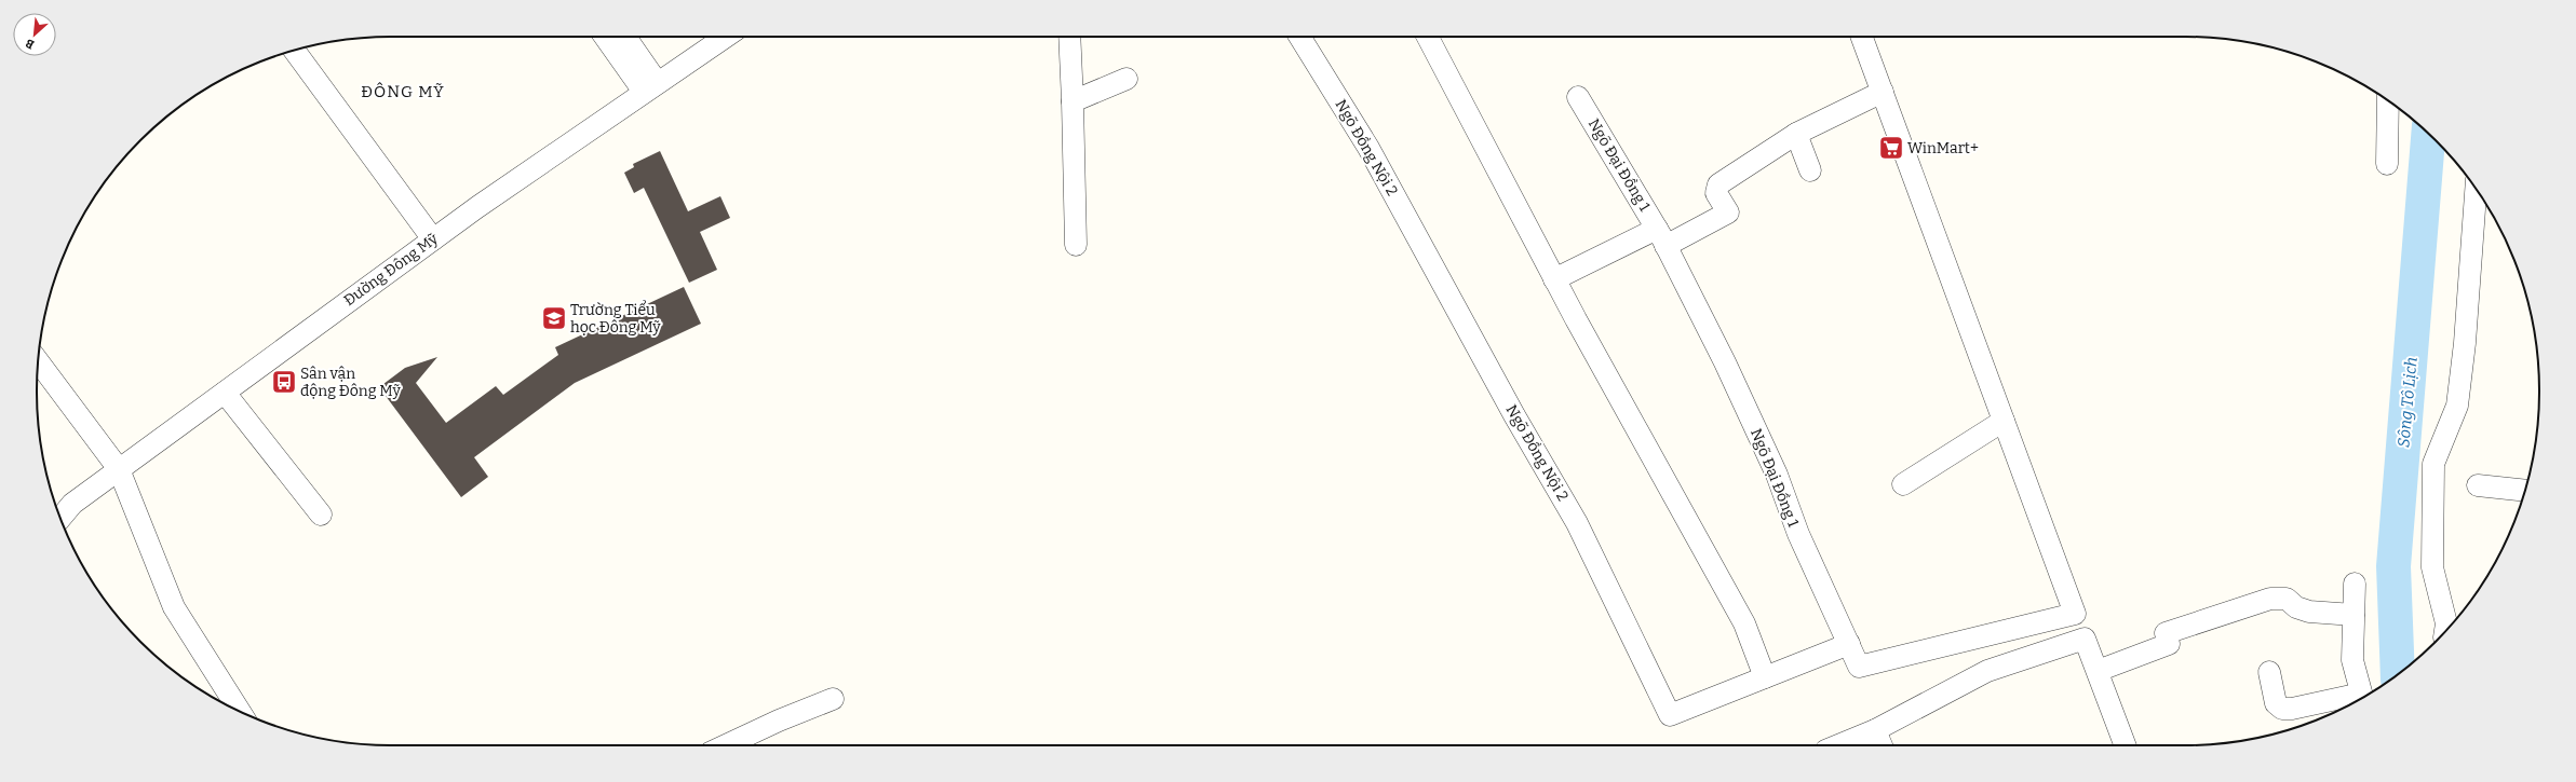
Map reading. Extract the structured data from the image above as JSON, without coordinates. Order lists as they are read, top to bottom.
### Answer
{
  "streets": {
    "street": ["Ngõ Đồng Nội 2", "Ngõ Đại Đồng 1", "Đường Đông Mỹ"]
  },
  "crossings": [
    ["Ngõ Đồng Nội 2", "Ngõ Đại Đồng 1"]
  ],
  "districts": ["ĐÔNG MỸ"],
  "water": ["Sông Tô Lịch"],
  "places": {
    "supermarket": ["WinMart+"],
    "school or university": ["Trường Tiểu học Đông Mỹ"],
    "bus stop": ["Sân vận động Đông Mỹ"]
  },
  "north": "bottom left"
}
